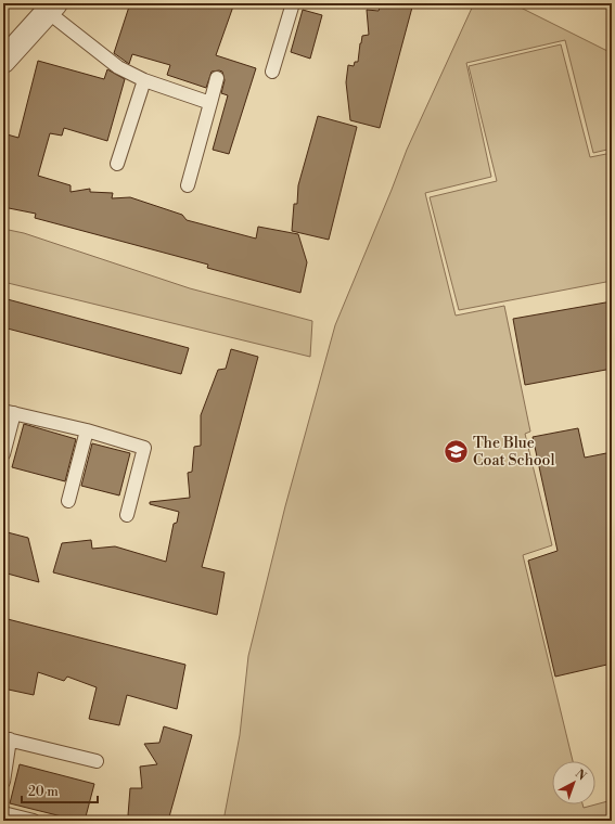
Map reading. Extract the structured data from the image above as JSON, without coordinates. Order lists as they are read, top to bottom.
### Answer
{
  "places": {
    "school or university": ["The Blue Coat School"]
  },
  "scale_bar": "20 m",
  "north": "top right"
}
